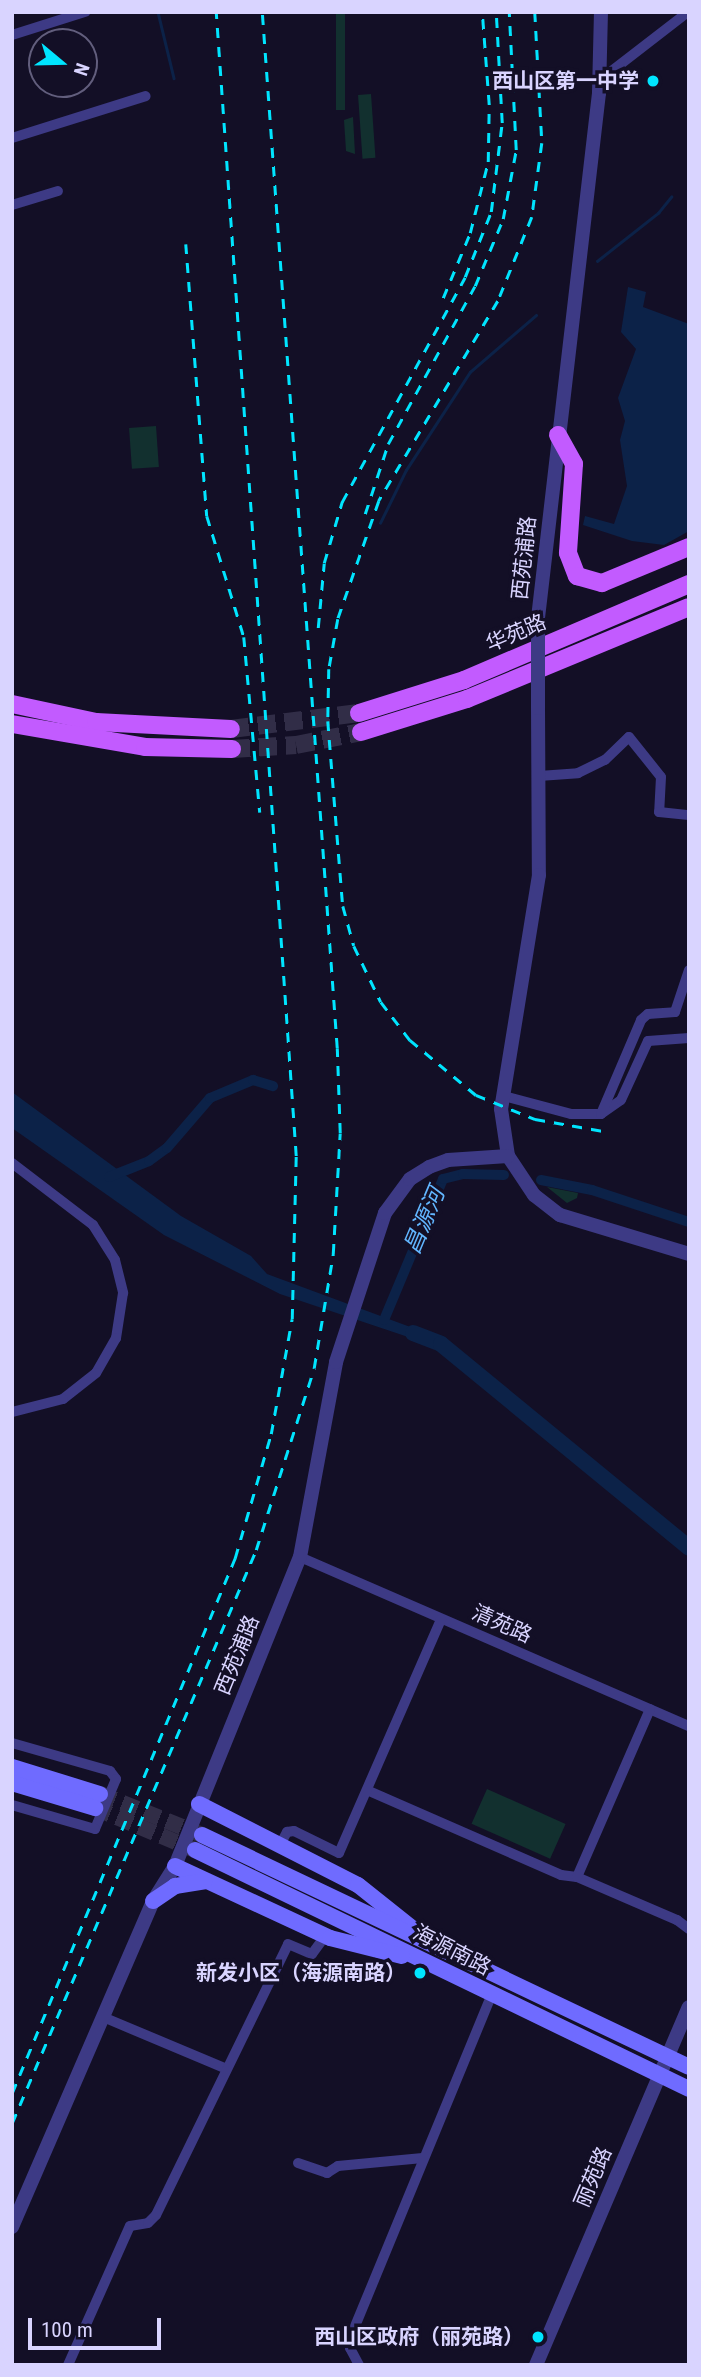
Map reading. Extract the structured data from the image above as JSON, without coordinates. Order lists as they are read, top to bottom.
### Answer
{
  "streets": {
    "main road": ["华苑路", "海源南路"],
    "street": ["西苑浦路", "清苑路", "丽苑路"]
  },
  "crossings": [
    ["西苑浦路", "清苑路"],
    ["海源南路", "丽苑路"]
  ],
  "water": ["昌源河"],
  "places": ["西山区第一中学", "新发小区（海源南路）", "西山区政府（丽苑路）"],
  "scale_bar": "100 m",
  "north": "right"
}
